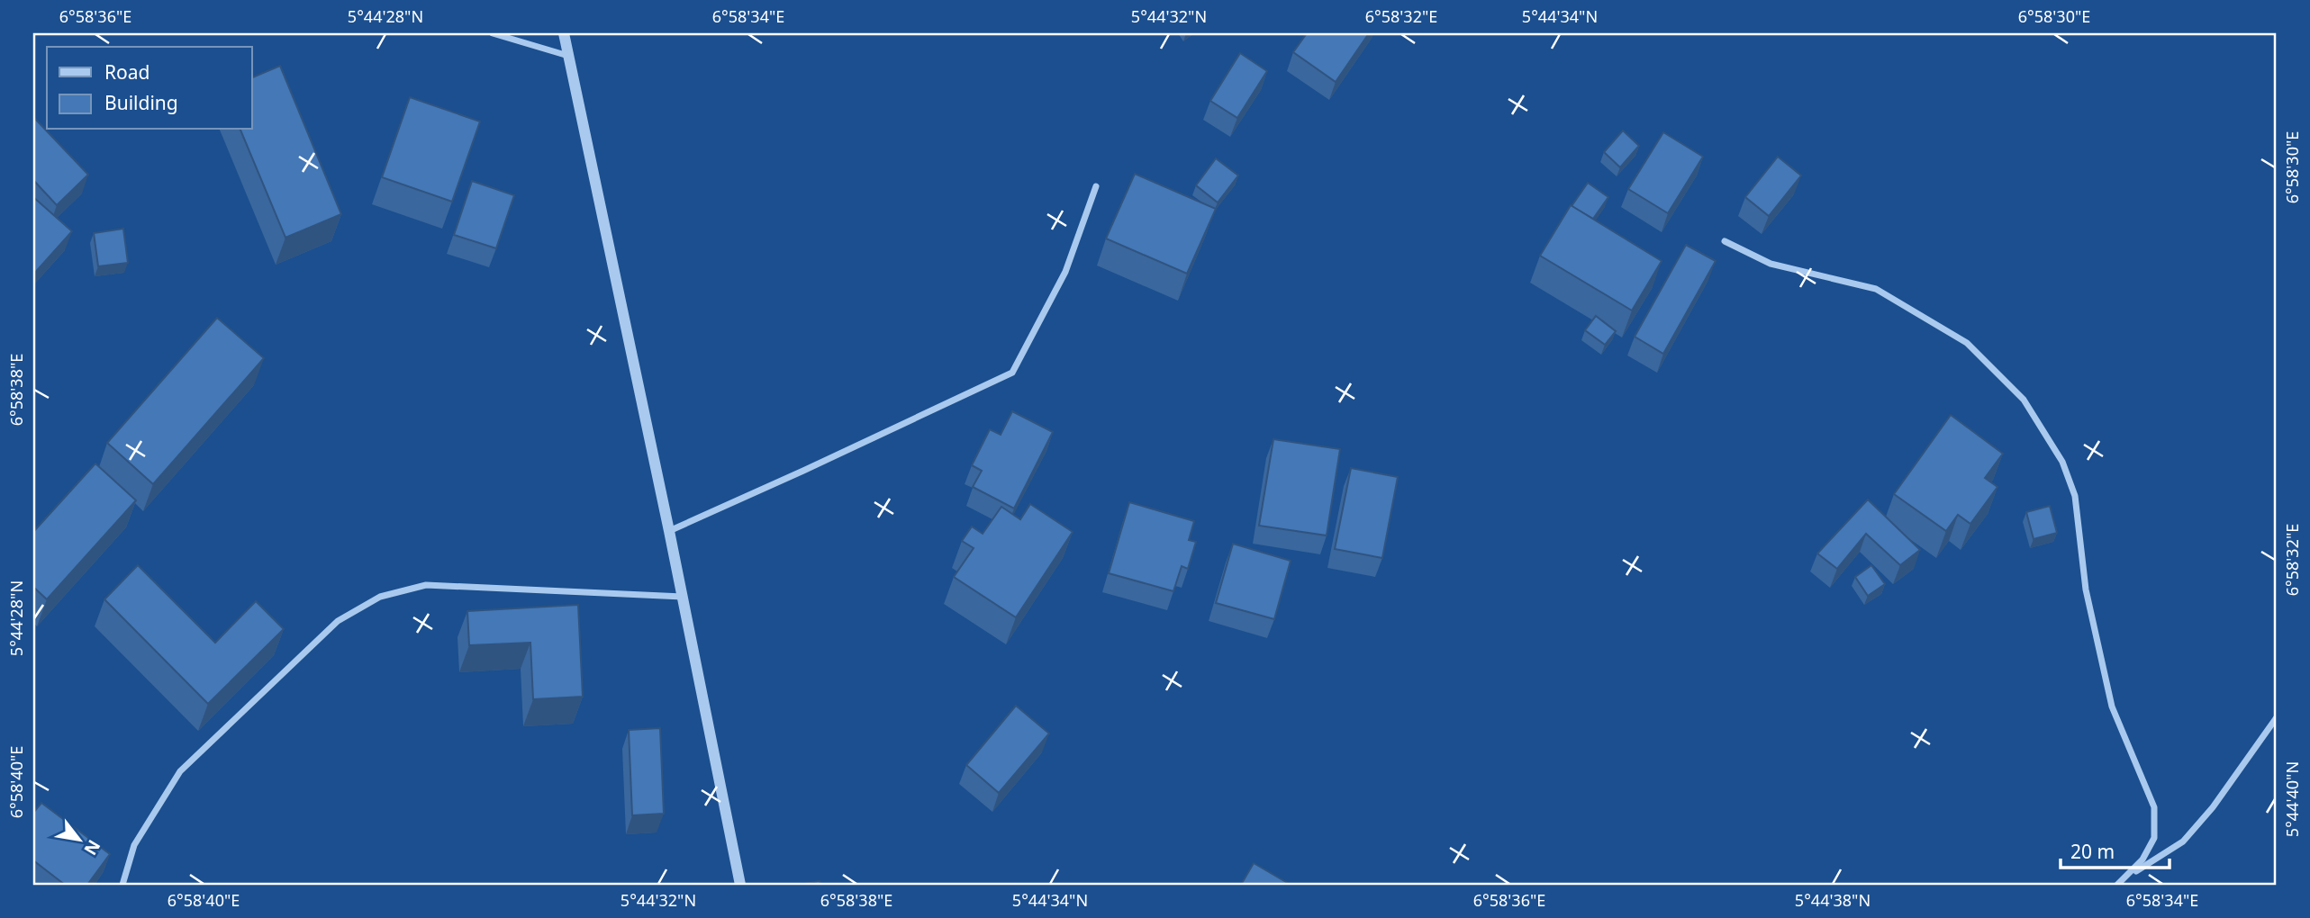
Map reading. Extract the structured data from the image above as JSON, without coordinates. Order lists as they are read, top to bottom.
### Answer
{
  "legend": ["Road", "Building"],
  "scale_bar": "20 m",
  "north": "bottom right",
  "coordinates": [
    "6°58'36\"E",
    "5°44'28\"N",
    "6°58'34\"E",
    "5°44'32\"N",
    "6°58'32\"E",
    "5°44'34\"N",
    "6°58'30\"E",
    "6°58'38\"E",
    "6°58'40\"E",
    "5°44'40\"N",
    "5°44'38\"N"
  ]
}
